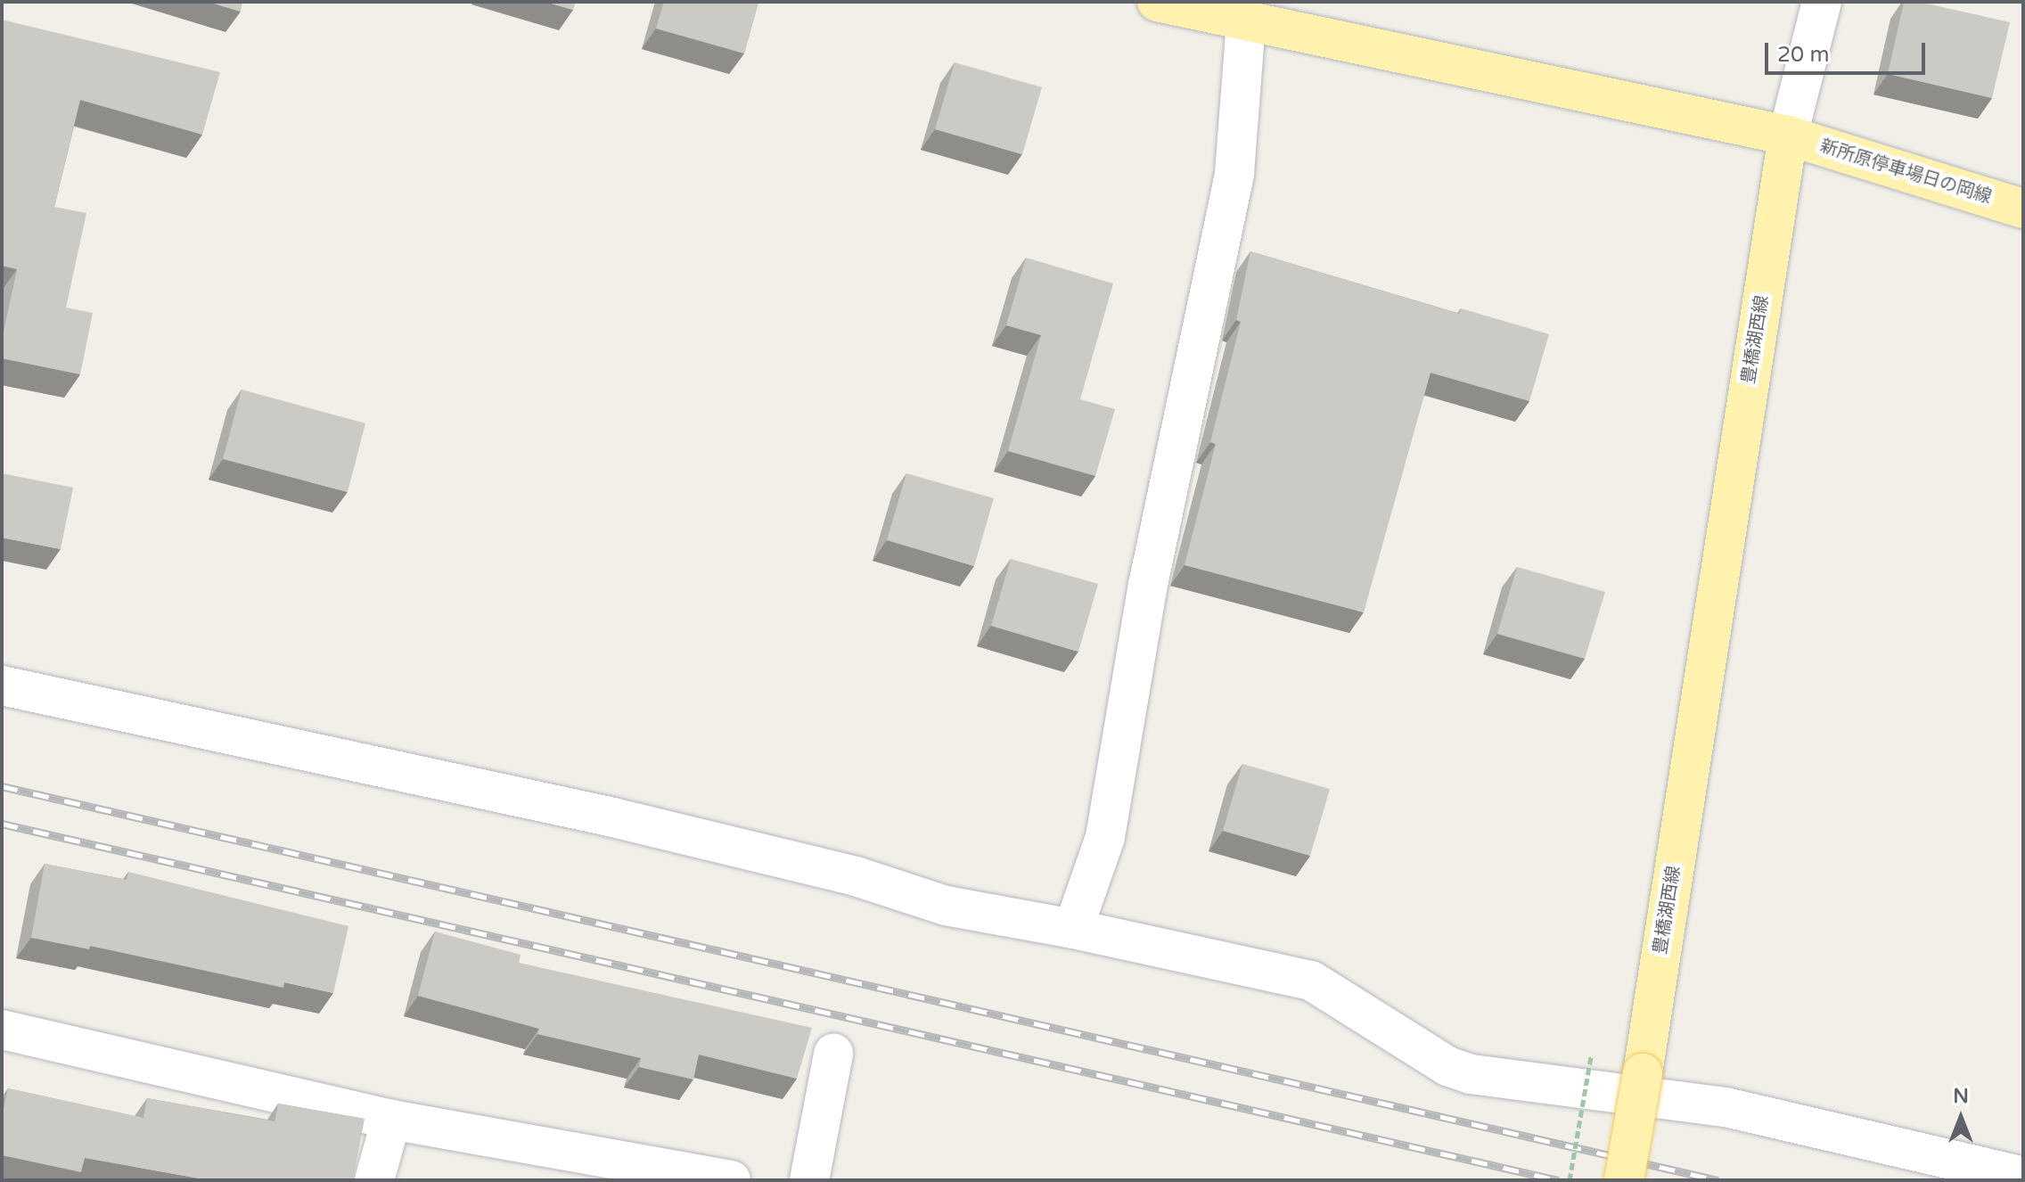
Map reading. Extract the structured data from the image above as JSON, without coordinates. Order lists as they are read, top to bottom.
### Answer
{
  "streets": {
    "main road": ["新所原停車場日の岡線", "豊橋湖西線"]
  },
  "crossings": [
    ["新所原停車場日の岡線", "豊橋湖西線"]
  ],
  "scale_bar": "20 m",
  "north": "top"
}
